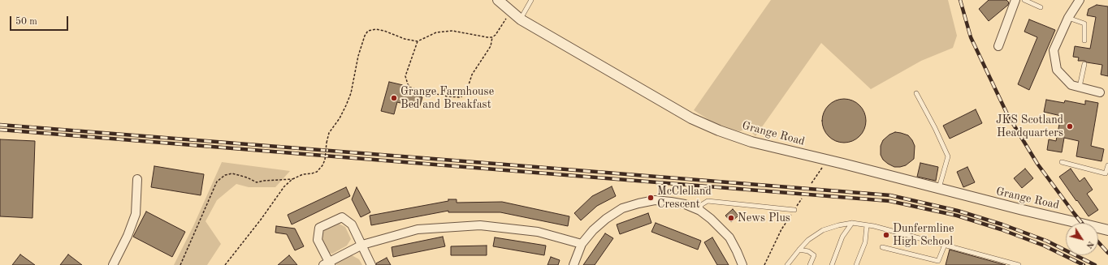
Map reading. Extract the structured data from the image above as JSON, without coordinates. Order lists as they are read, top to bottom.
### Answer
{
  "streets": {
    "street": ["Grange Road"]
  },
  "places": [
    "Grange Farmhouse Bed and Breakfast",
    "JKS Scotland Headquarters",
    "McClelland Crescent",
    "News Plus",
    "Dunfermline High School"
  ],
  "scale_bar": "50 m",
  "north": "bottom right"
}
